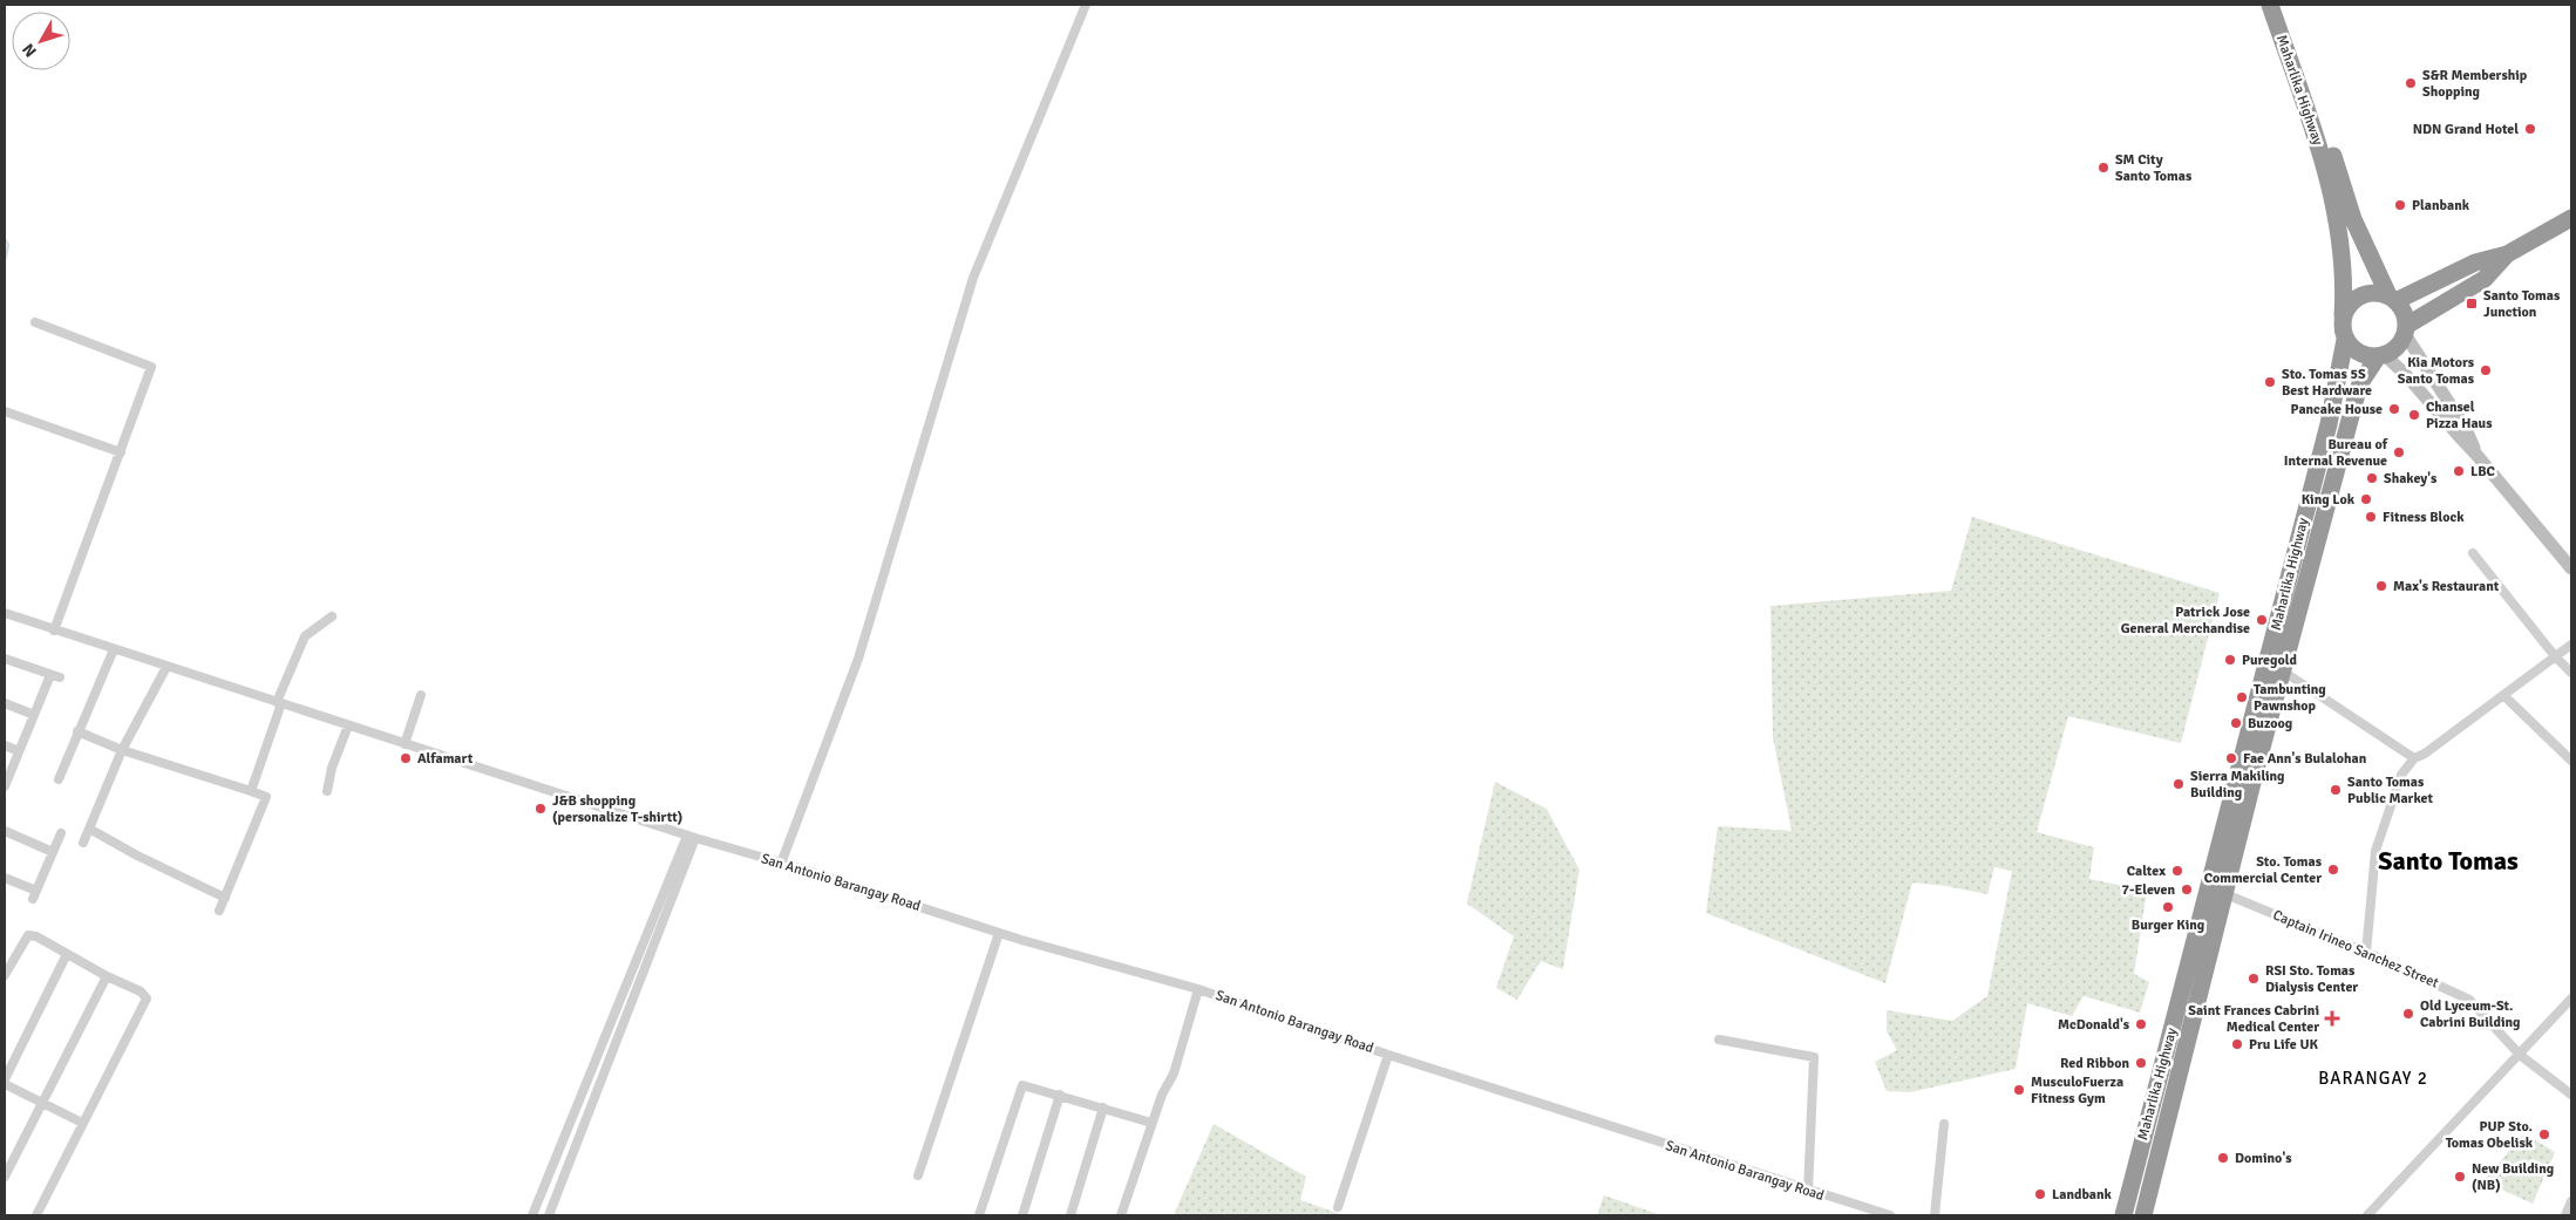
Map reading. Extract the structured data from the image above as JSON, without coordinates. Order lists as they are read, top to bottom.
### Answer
{
  "streets": {
    "highway": ["Maharlika Highway"],
    "street": ["San Antonio Barangay Road", "Captain Irineo Sanchez Street"]
  },
  "crossings": [
    ["Maharlika Highway", "Captain Irineo Sanchez Street"]
  ],
  "districts": ["Santo Tomas", "BARANGAY 2"],
  "places": {
    "other": [
      "S&R Membership Shopping",
      "NDN Grand Hotel",
      "SM City Santo Tomas",
      "Planbank",
      "Kia Motors Santo Tomas",
      "Sto. Tomas 5S Best Hardware",
      "Pancake House",
      "Chansel Pizza Haus",
      "Bureau of Internal Revenue",
      "LBC",
      "Shakey's",
      "King Lok",
      "Fitness Block",
      "Max's Restaurant",
      "Patrick Jose General Merchandise",
      "Puregold",
      "Tambunting Pawnshop",
      "Buzoog",
      "Alfamart",
      "Fae Ann's Bulalohan",
      "Sierra Makiling Building",
      "Santo Tomas Public Market",
      "J&B shopping (personalize T-shirtt)",
      "Sto. Tomas Commercial Center",
      "Caltex",
      "7-Eleven",
      "Burger King",
      "RSI Sto. Tomas Dialysis Center",
      "Old Lyceum-St. Cabrini Building",
      "McDonald's",
      "Pru Life UK",
      "Red Ribbon",
      "MusculoFuerza Fitness Gym",
      "PUP Sto. Tomas Obelisk",
      "Domino's",
      "New Building (NB)",
      "Landbank"
    ],
    "transit": ["Santo Tomas Junction"],
    "health": ["Saint Frances Cabrini Medical Center"]
  },
  "north": "bottom left"
}
